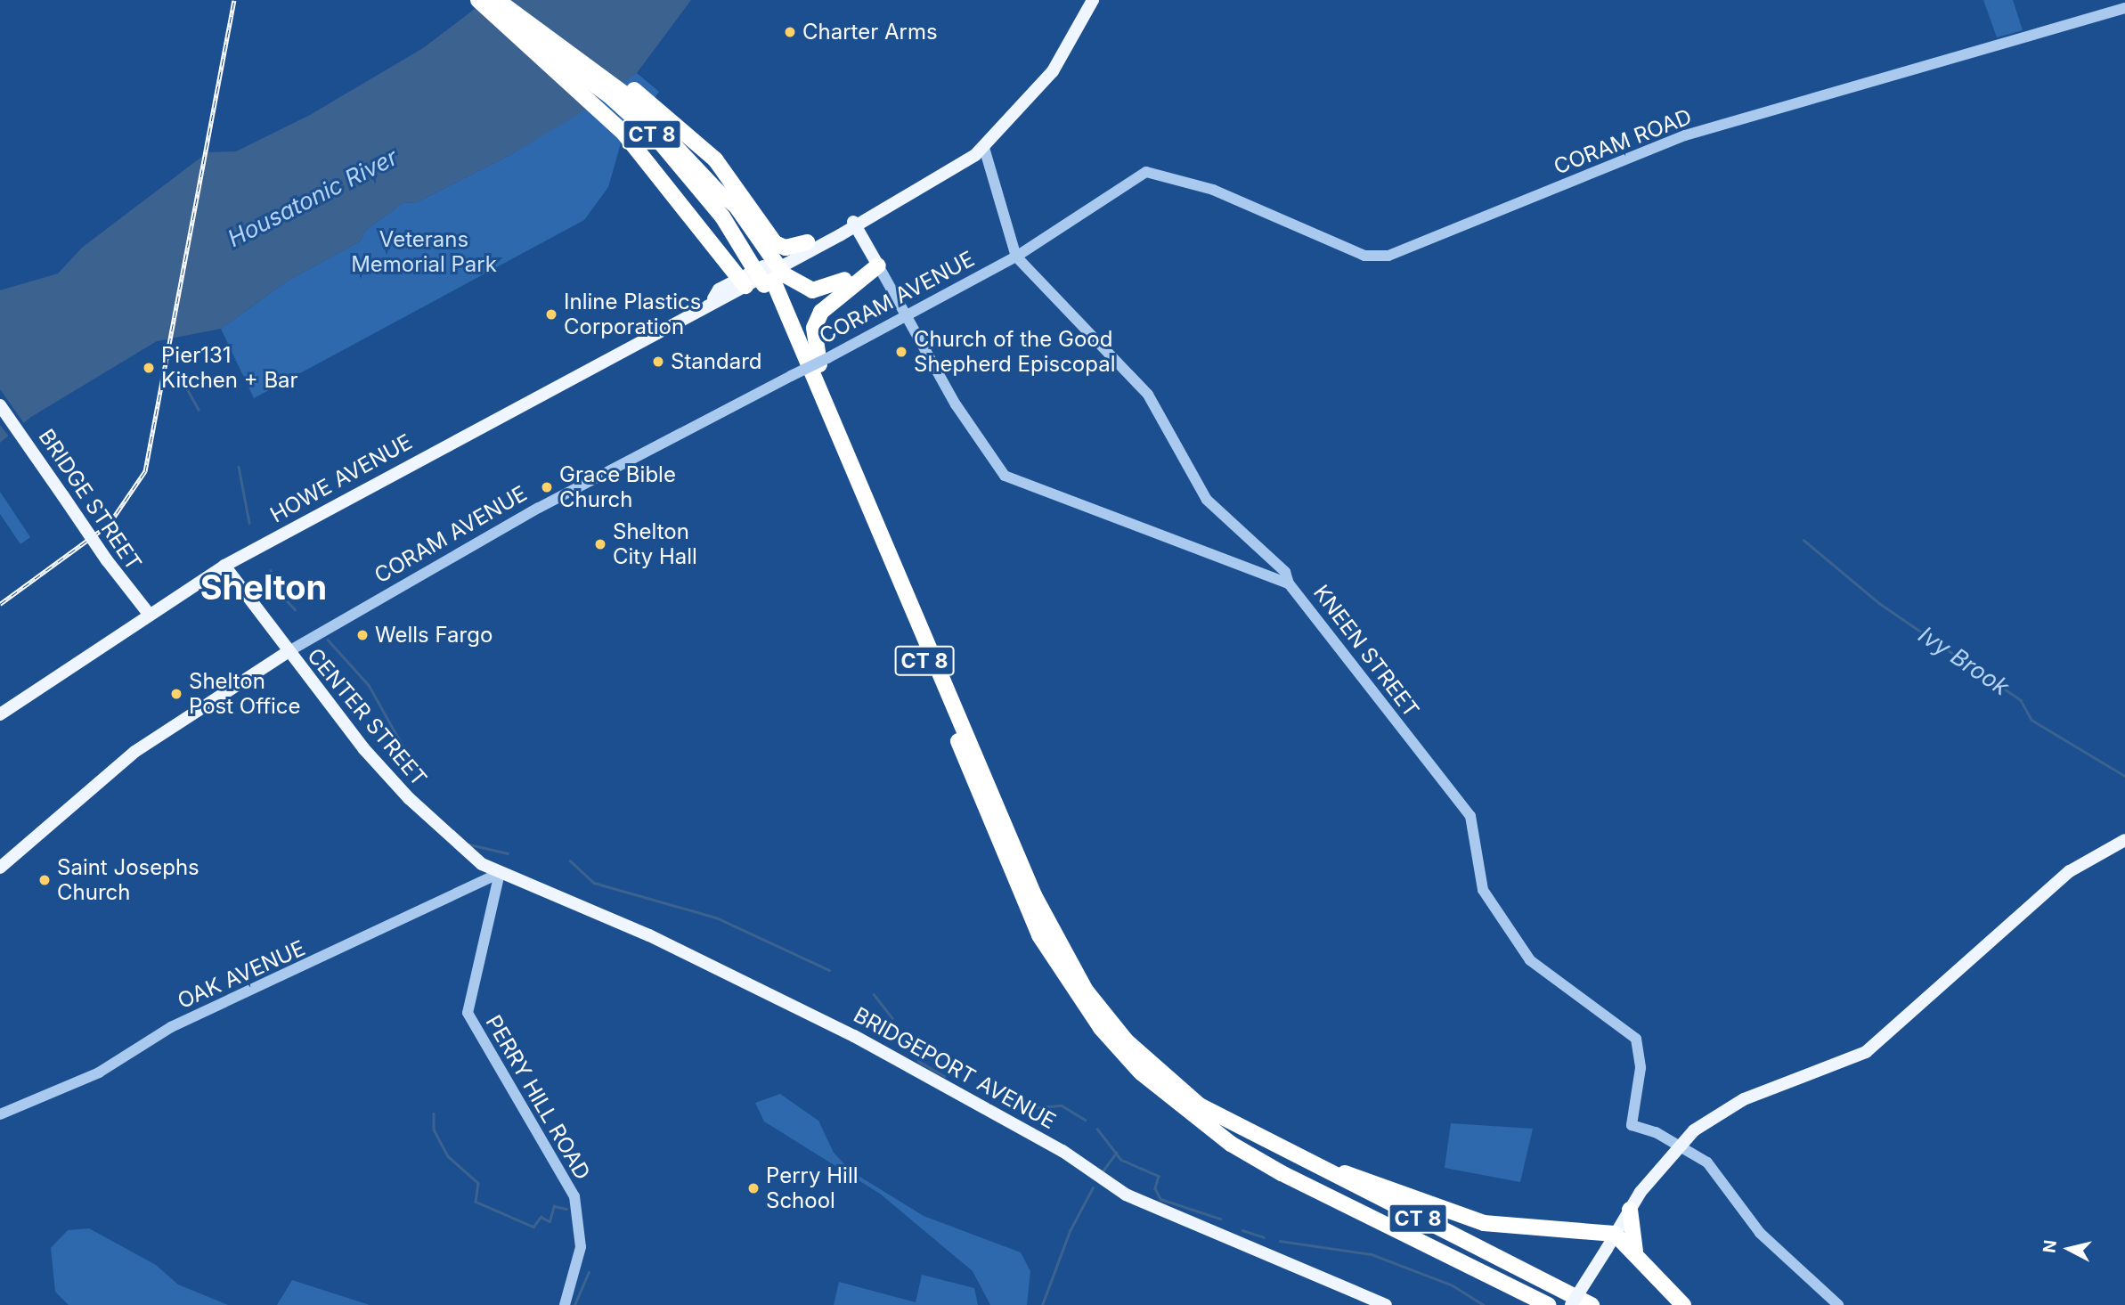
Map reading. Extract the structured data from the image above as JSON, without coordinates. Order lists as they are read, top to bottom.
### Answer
{
  "streets": {
    "highway": ["CT 8"],
    "main road": [
      "CORAM AVENUE",
      "HOWE AVENUE",
      "BRIDGE STREET",
      "KNEEN STREET",
      "CENTER STREET",
      "BRIDGEPORT AVENUE"
    ],
    "street": ["CORAM ROAD", "OAK AVENUE", "PERRY HILL ROAD"]
  },
  "crossings": [
    ["CORAM ROAD", "CORAM AVENUE"],
    ["CORAM AVENUE", "KNEEN STREET"],
    ["CORAM AVENUE", "CENTER STREET"],
    ["HOWE AVENUE", "BRIDGE STREET"],
    ["HOWE AVENUE", "KNEEN STREET"],
    ["HOWE AVENUE", "CENTER STREET"],
    ["CENTER STREET", "OAK AVENUE"],
    ["CENTER STREET", "BRIDGEPORT AVENUE"],
    ["CENTER STREET", "PERRY HILL ROAD"],
    ["OAK AVENUE", "BRIDGEPORT AVENUE"],
    ["OAK AVENUE", "PERRY HILL ROAD"],
    ["BRIDGEPORT AVENUE", "PERRY HILL ROAD"]
  ],
  "districts": ["Shelton"],
  "water": ["Housatonic River", "Ivy Brook"],
  "parks": ["Veterans Memorial Park"],
  "places": [
    "Charter Arms",
    "Inline Plastics Corporation",
    "Church of the Good Shepherd Episcopal",
    "Standard",
    "Pier131 Kitchen + Bar",
    "Grace Bible Church",
    "Shelton City Hall",
    "Wells Fargo",
    "Shelton Post Office",
    "Saint Josephs Church",
    "Perry Hill School"
  ],
  "north": "left"
}
